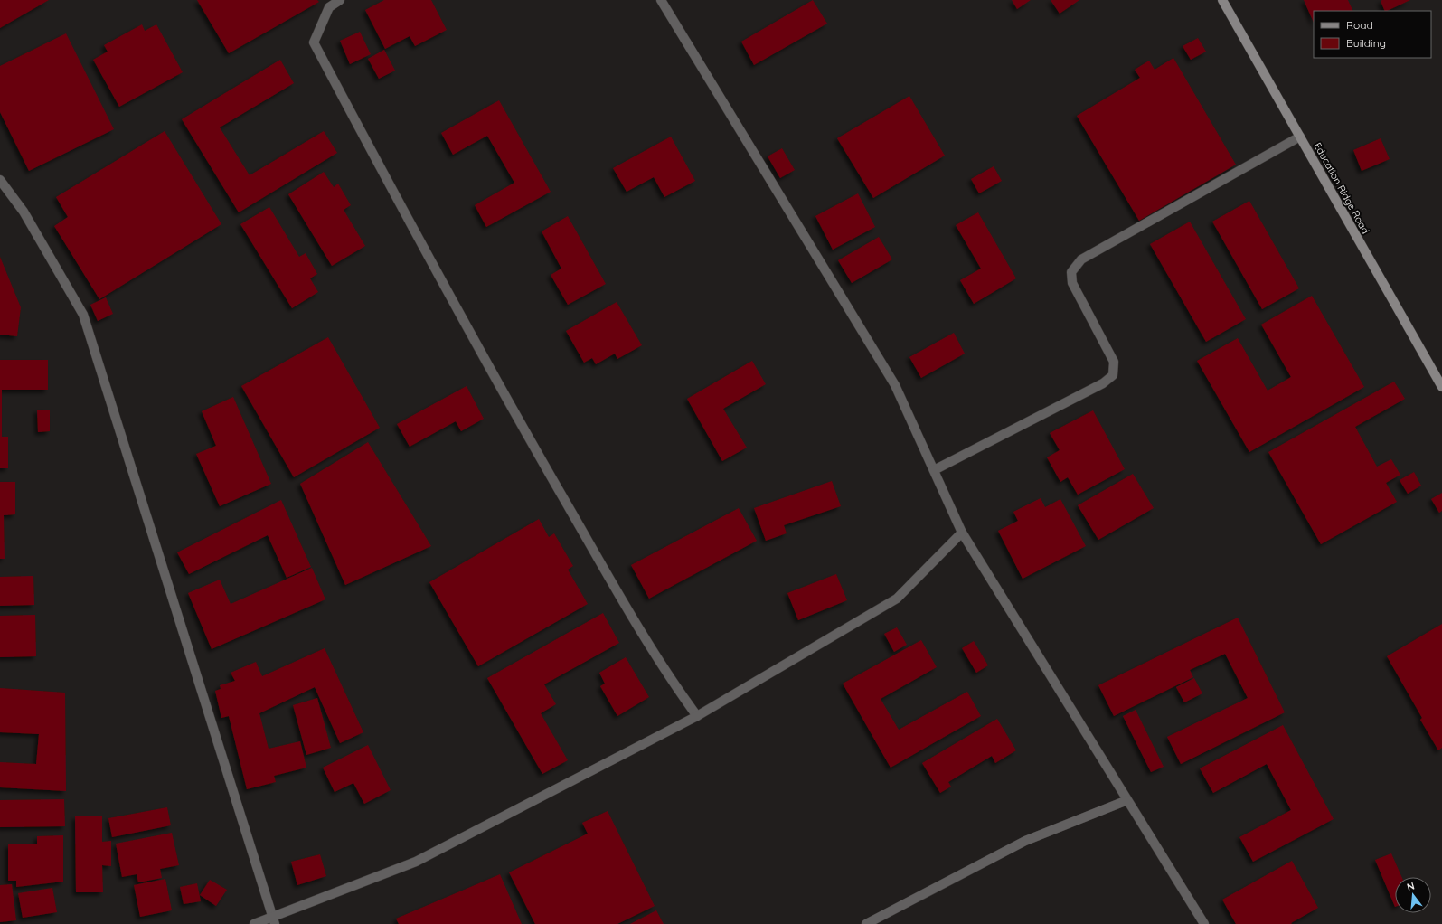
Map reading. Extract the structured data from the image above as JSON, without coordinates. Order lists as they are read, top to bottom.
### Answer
{
  "streets": {
    "main road": ["Education Ridge Road"]
  },
  "legend": ["Road", "Building"],
  "north": "top"
}
